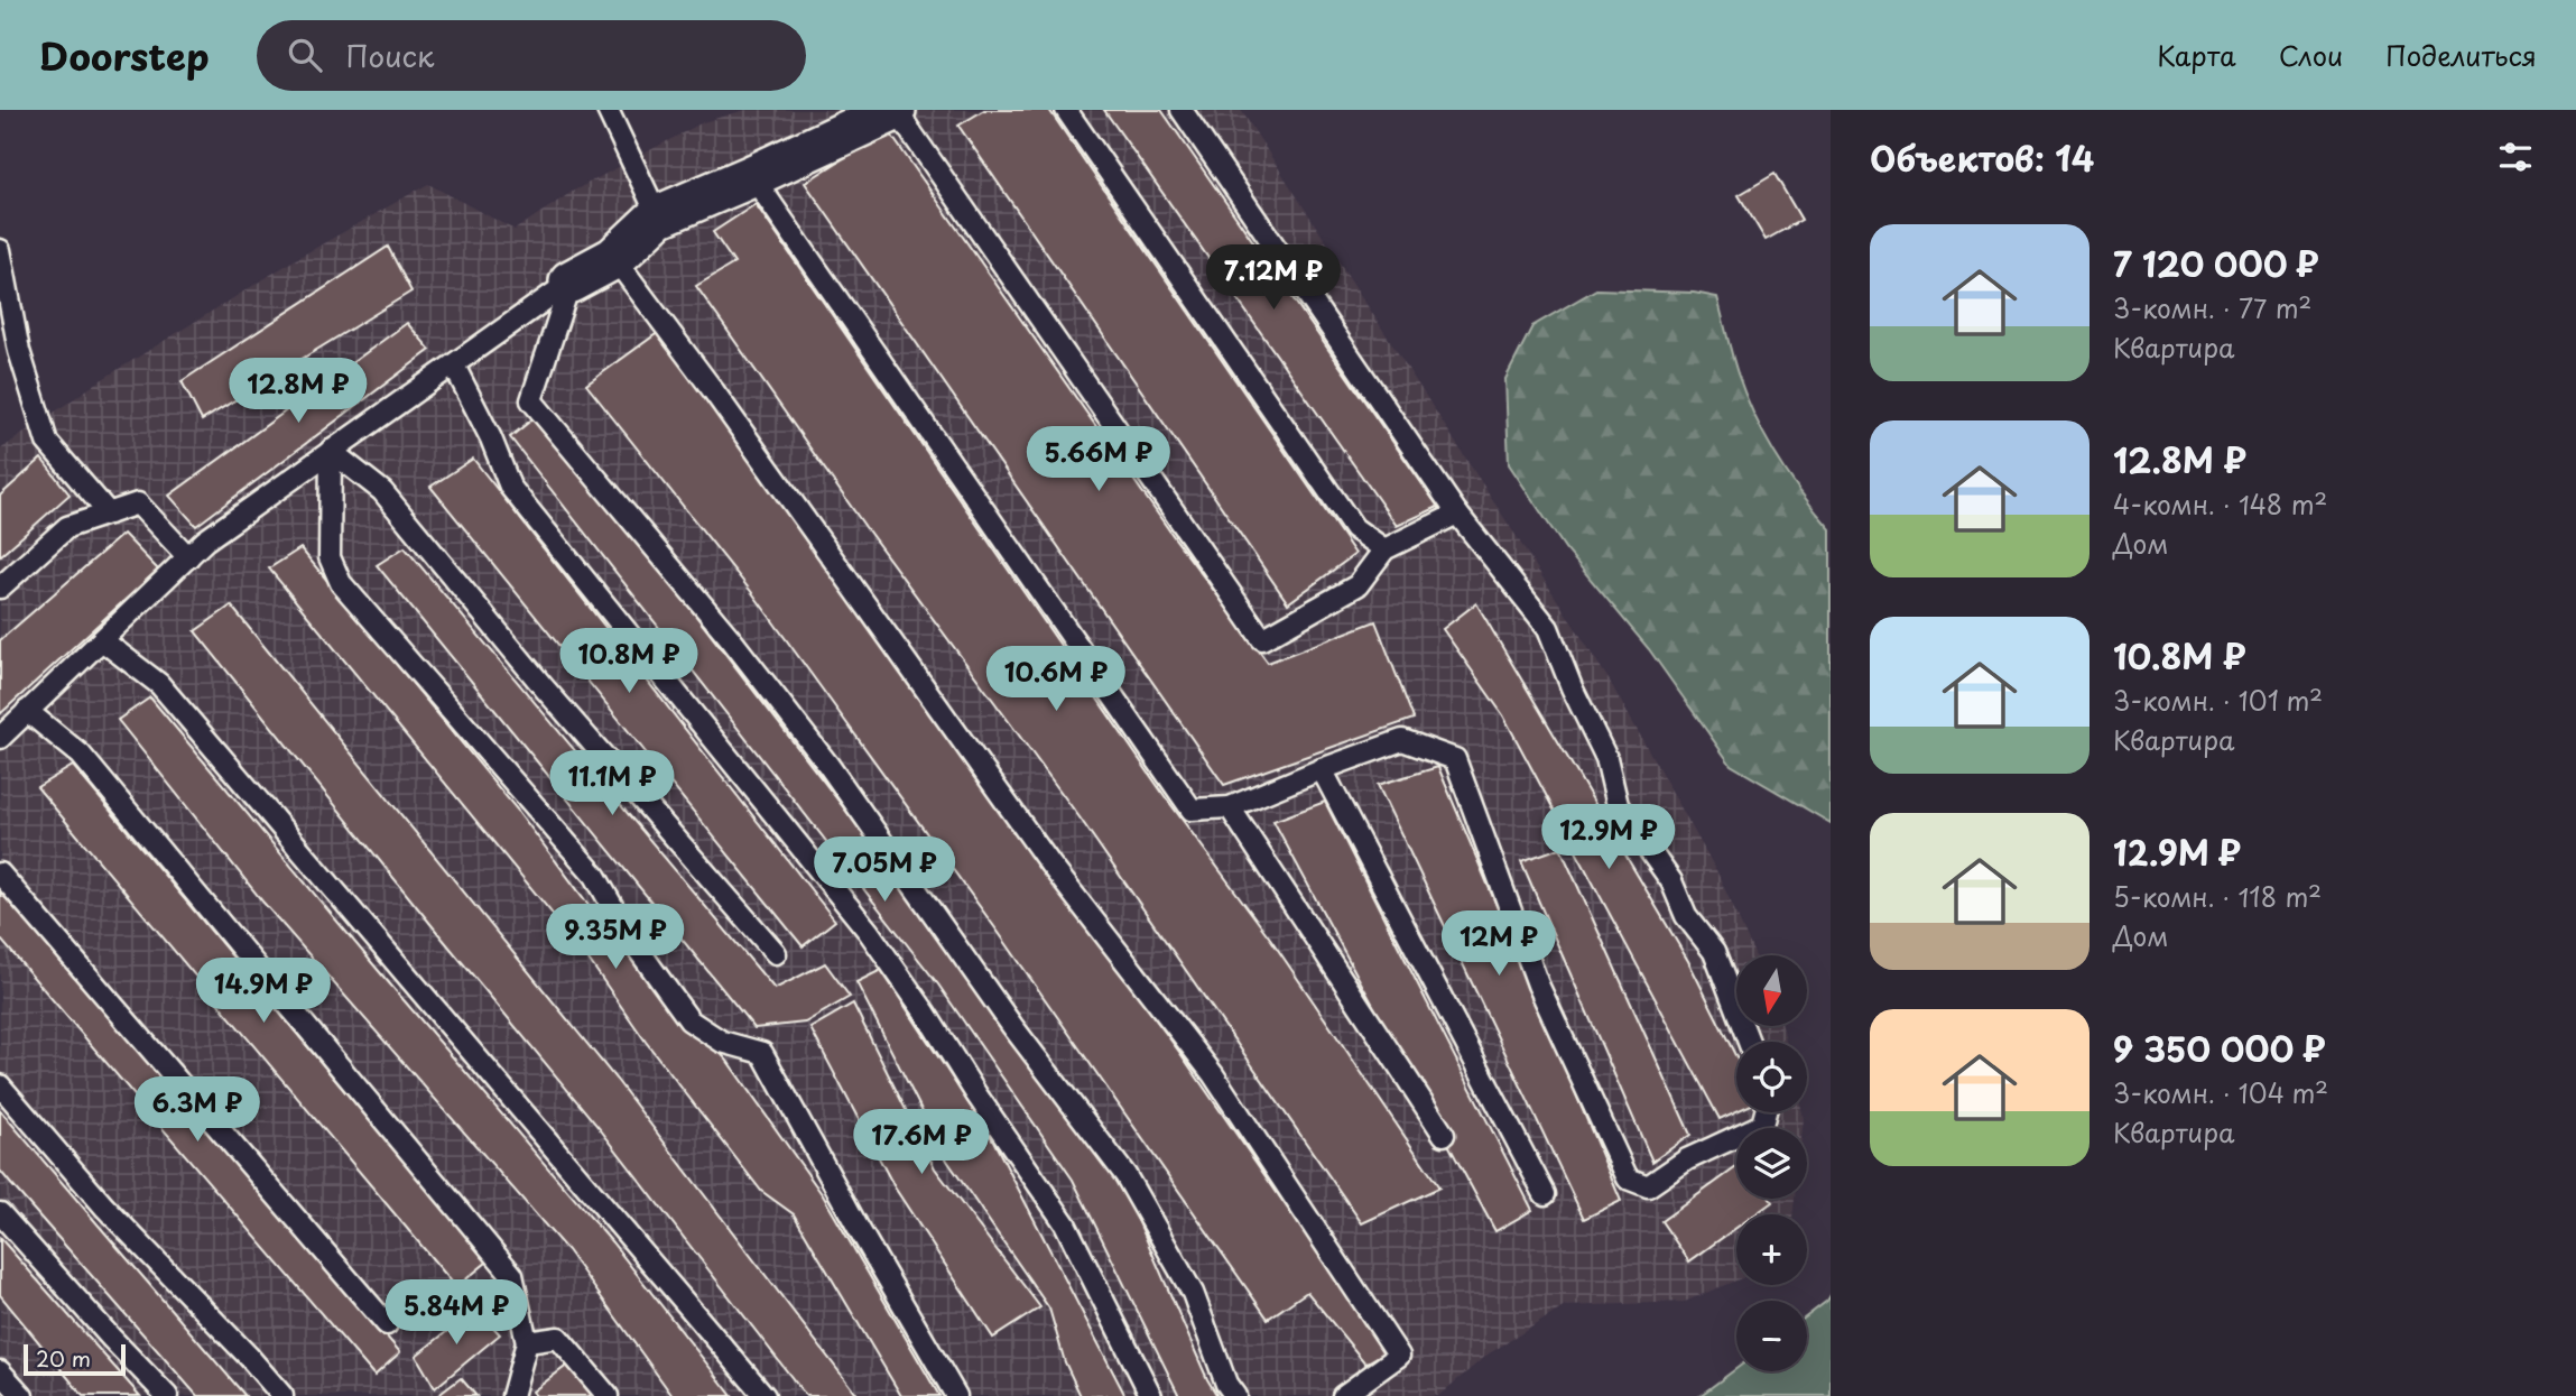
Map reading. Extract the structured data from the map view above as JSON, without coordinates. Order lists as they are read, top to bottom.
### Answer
{
  "scale_bar": "20 m",
  "north": "bottom",
  "page": {
    "header": "Doorstep",
    "search": "Поиск",
    "nav": ["Карта", "Слои", "Поделиться"],
    "heading": "Объектов: 14",
    "list": [
      {
        "name": "7 120 000 ₽",
        "note": "3-комн. · 77 m² · Квартира"
      },
      {
        "name": "12.8M ₽",
        "note": "4-комн. · 148 m² · Дом"
      },
      {
        "name": "10.8M ₽",
        "note": "3-комн. · 101 m² · Квартира"
      },
      {
        "name": "12.9M ₽",
        "note": "5-комн. · 118 m² · Дом"
      },
      {
        "name": "9 350 000 ₽",
        "note": "3-комн. · 104 m² · Квартира"
      }
    ],
    "price": [
      "7.12M ₽",
      "12.8M ₽",
      "5.66M ₽",
      "10.8M ₽",
      "10.6M ₽",
      "11.1M ₽",
      "12.9M ₽",
      "7.05M ₽",
      "9.35M ₽",
      "12M ₽",
      "14.9M ₽",
      "6.3M ₽",
      "17.6M ₽",
      "5.84M ₽"
    ],
    "map_buttons": ["+", "−"],
    "scale": "20 m"
  }
}
